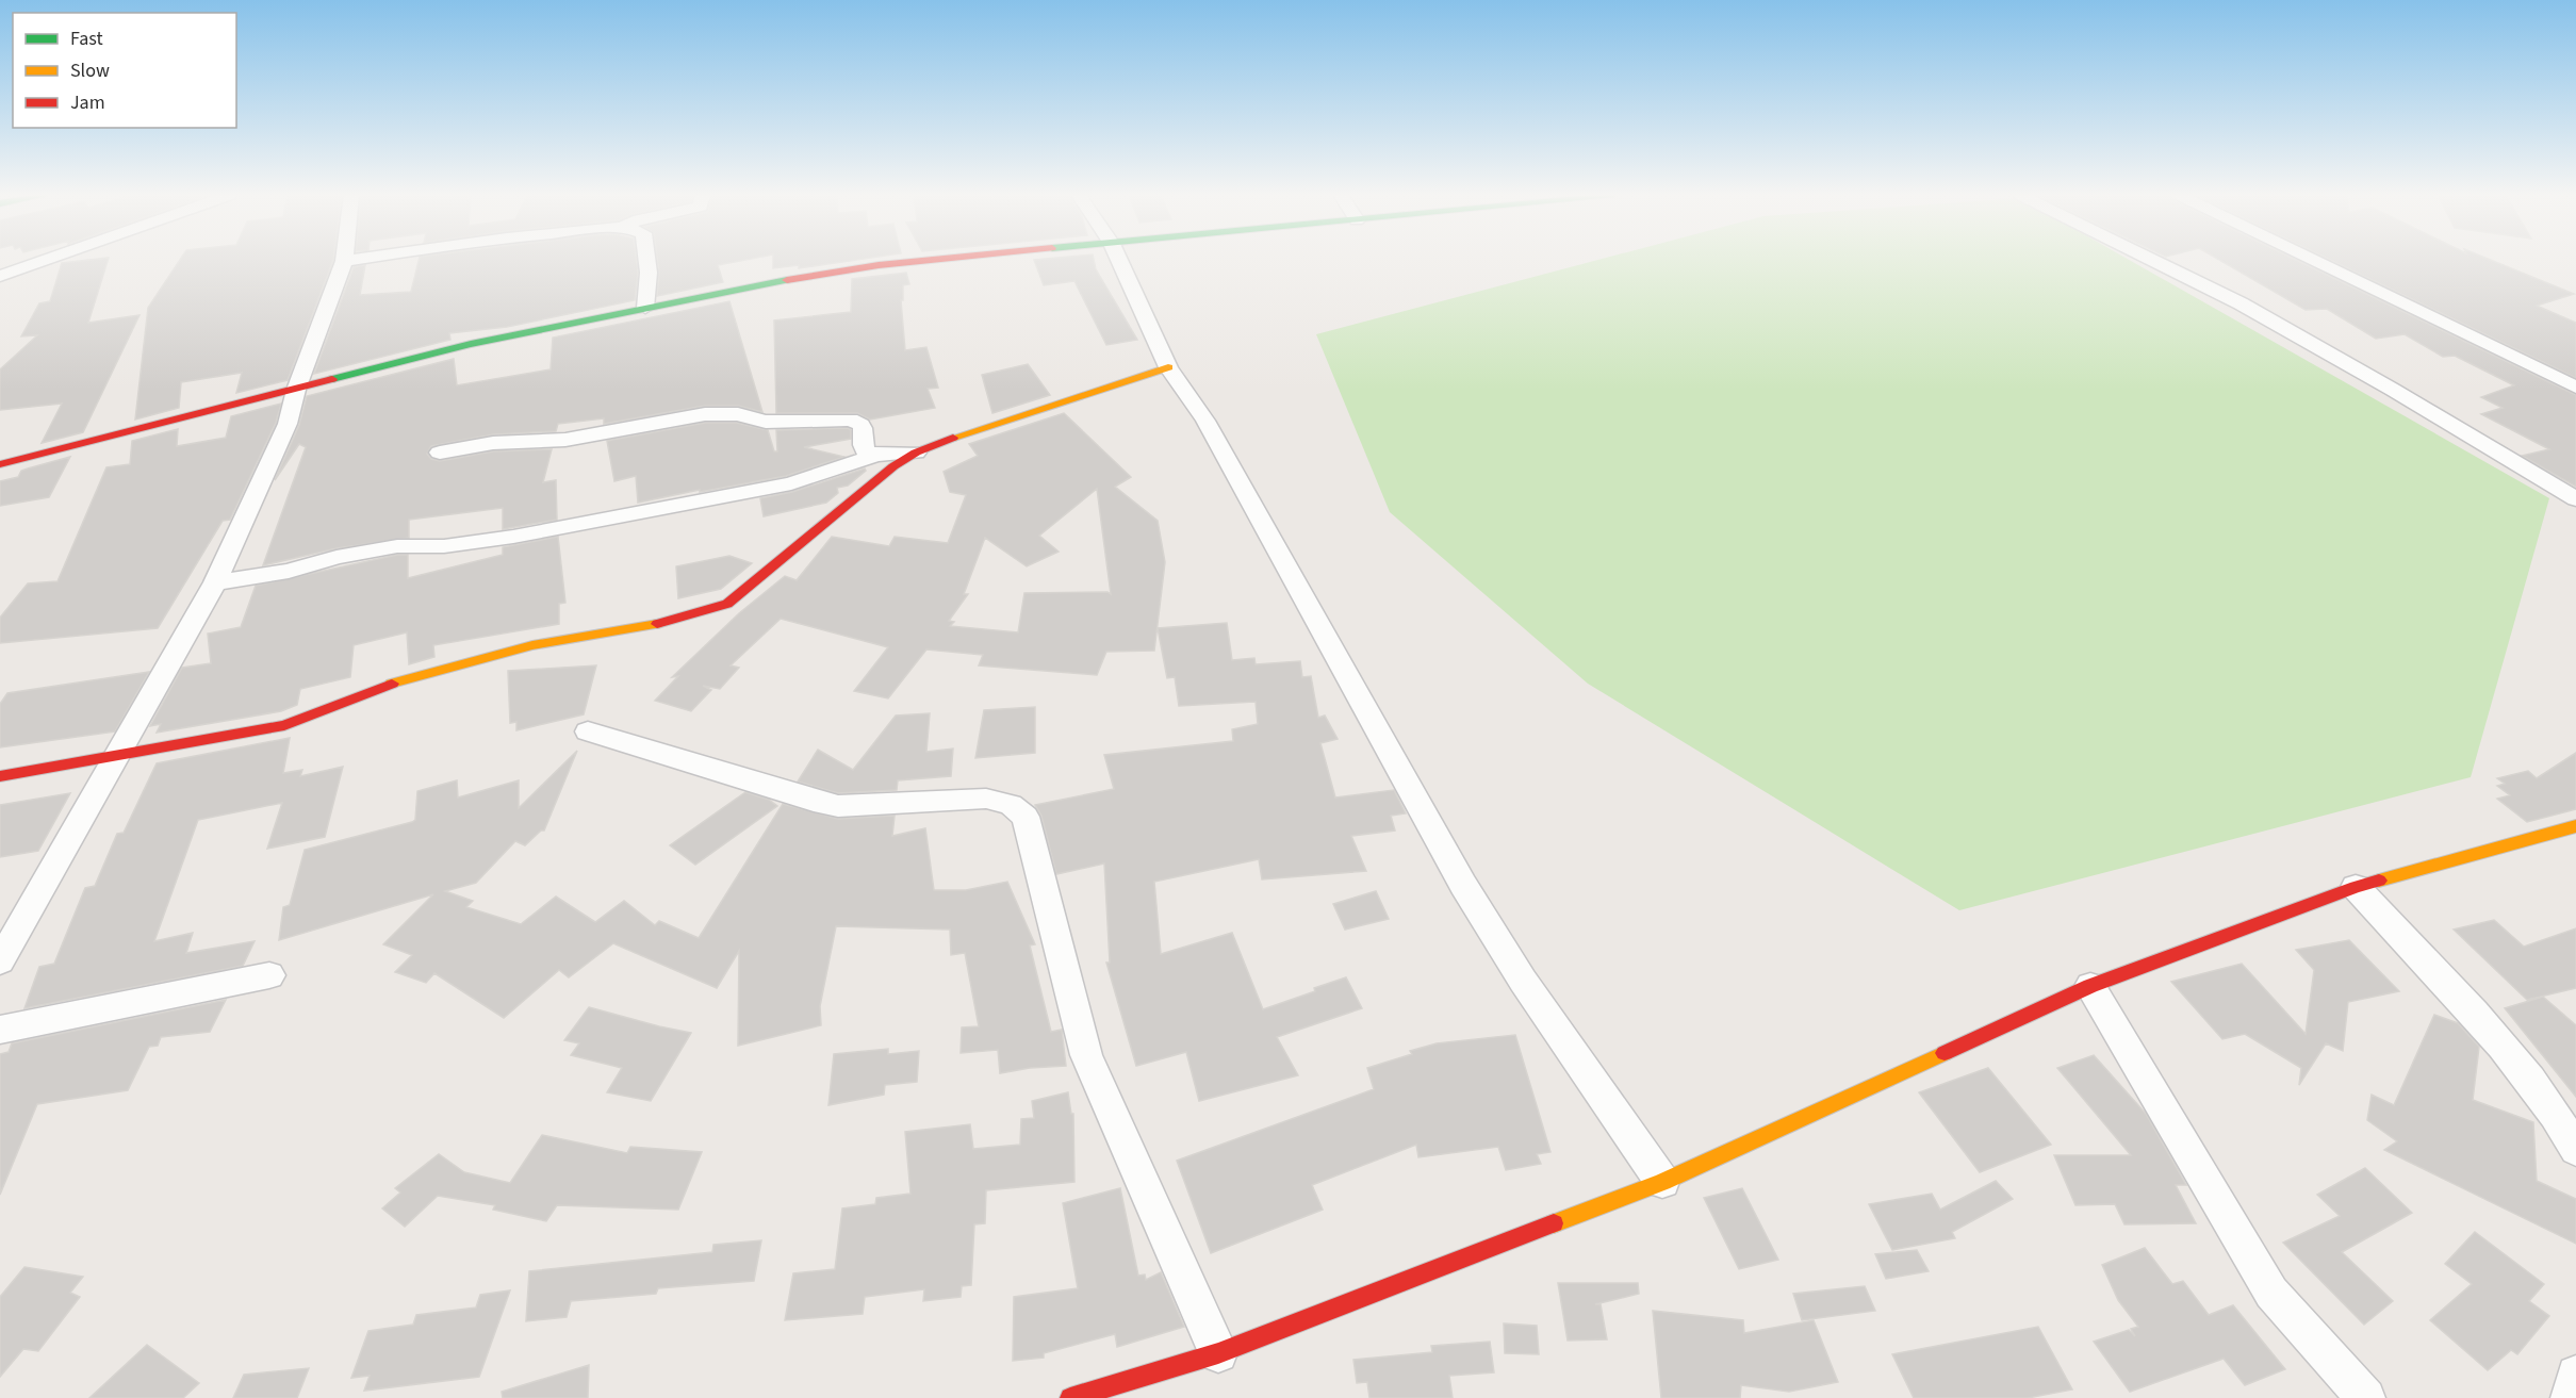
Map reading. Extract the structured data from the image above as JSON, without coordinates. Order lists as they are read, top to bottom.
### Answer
{
  "legend": ["Fast", "Slow", "Jam"]
}
